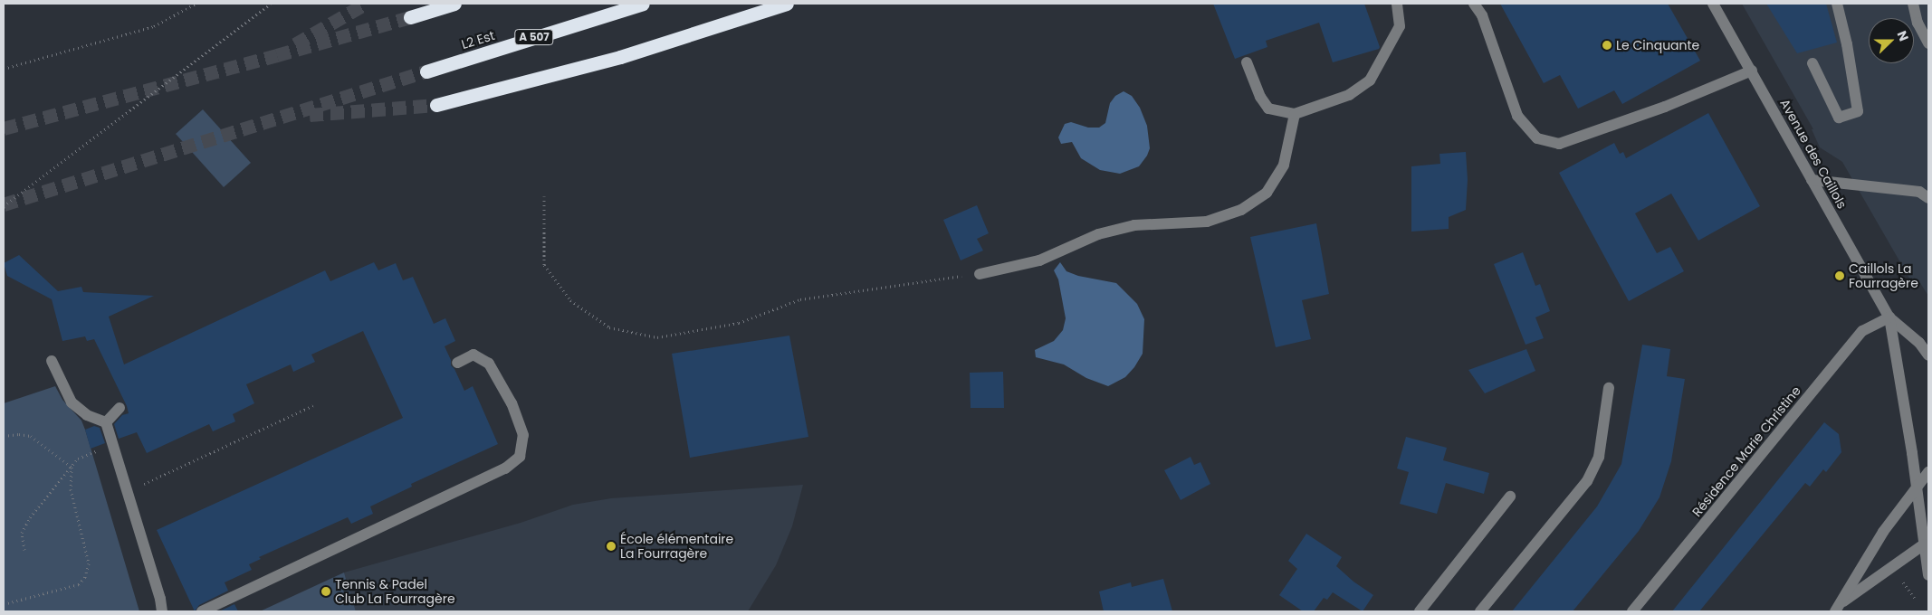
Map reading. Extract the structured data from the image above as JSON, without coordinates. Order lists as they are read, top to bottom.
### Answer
{
  "streets": {
    "highway": ["A 507", "L2 Est"],
    "street": ["Avenue des Caillols", "Résidence Marie Christine"]
  },
  "crossings": [
    ["Avenue des Caillols", "Résidence Marie Christine"]
  ],
  "places": [
    "Le Cinquante",
    "Caillols La Fourragère",
    "École élémentaire La Fourragère",
    "Tennis & Padel Club La Fourragère"
  ],
  "north": "right"
}
